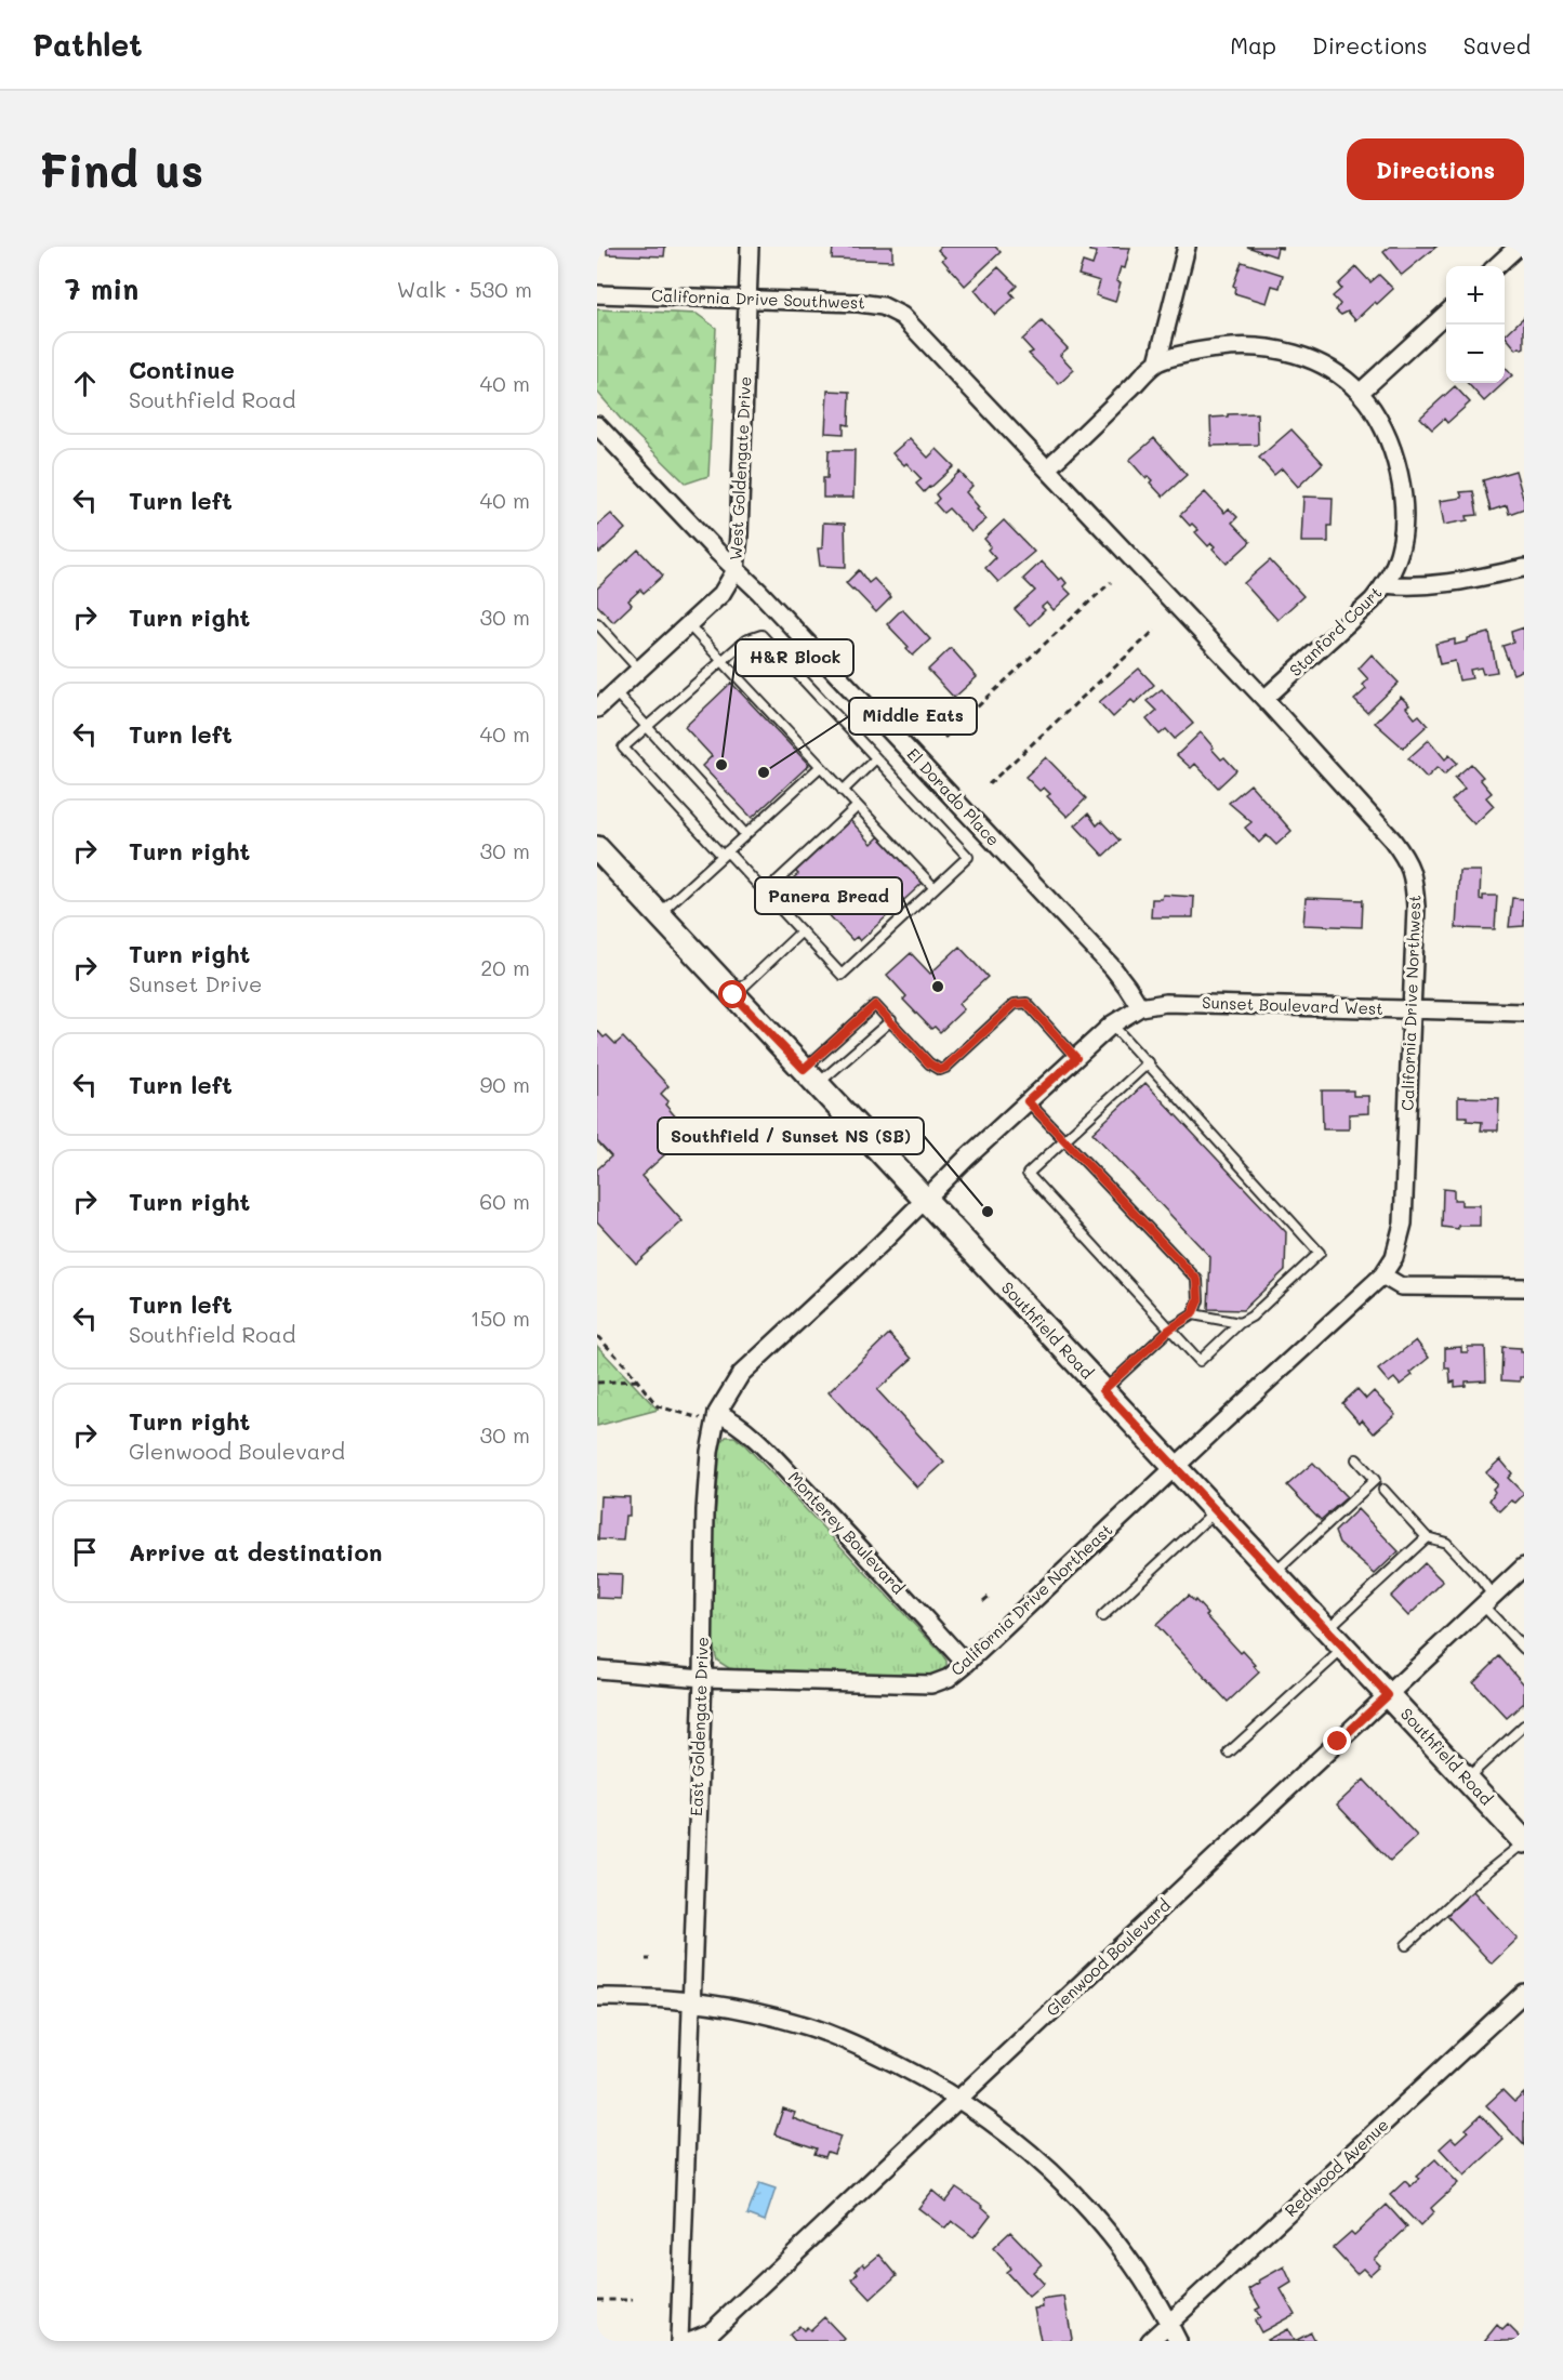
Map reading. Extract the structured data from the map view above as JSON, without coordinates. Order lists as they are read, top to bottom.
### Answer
{
  "streets": {
    "main road": ["Southfield Road"],
    "street": [
      "California Drive Southwest",
      "West Goldengate Drive",
      "Stanford Court",
      "El Dorado Place",
      "California Drive Northwest",
      "Sunset Boulevard West",
      "Monterey Boulevard",
      "California Drive Northeast",
      "East Goldengate Drive",
      "Glenwood Boulevard",
      "Redwood Avenue"
    ]
  },
  "crossings": [
    ["California Drive Southwest", "West Goldengate Drive"],
    ["California Drive Southwest", "Stanford Court"],
    ["California Drive Southwest", "California Drive Northwest"],
    ["West Goldengate Drive", "El Dorado Place"],
    ["Stanford Court", "California Drive Northwest"],
    ["El Dorado Place", "Sunset Boulevard West"],
    ["El Dorado Place", "East Goldengate Drive"],
    ["California Drive Northwest", "Sunset Boulevard West"],
    ["California Drive Northwest", "Southfield Road"],
    ["California Drive Northwest", "California Drive Northeast"],
    ["Sunset Boulevard West", "East Goldengate Drive"],
    ["Southfield Road", "California Drive Northeast"],
    ["Southfield Road", "East Goldengate Drive"],
    ["Southfield Road", "Glenwood Boulevard"],
    ["Monterey Boulevard", "California Drive Northeast"],
    ["Monterey Boulevard", "East Goldengate Drive"],
    ["California Drive Northeast", "East Goldengate Drive"]
  ],
  "places": [
    "H&R Block",
    "Middle Eats",
    "Panera Bread",
    "Southfield / Sunset NS (SB)"
  ],
  "page": {
    "header": "Pathlet",
    "nav": ["Map", "Directions", "Saved"],
    "buttons": "Directions",
    "title": "Find us",
    "heading": ["7 min", "Walk · 530 m"],
    "map_buttons": ["+", "−"],
    "list": [
      ["Continue", "Southfield Road", "40 m"],
      ["Turn left", "40 m"],
      ["Turn right", "30 m"],
      ["Turn left", "40 m"],
      ["Turn right", "30 m"],
      ["Turn right", "Sunset Drive", "20 m"],
      ["Turn left", "90 m"],
      ["Turn right", "60 m"],
      ["Turn left", "Southfield Road", "150 m"],
      ["Turn right", "Glenwood Boulevard", "30 m"],
      "Arrive at destination"
    ]
  }
}
